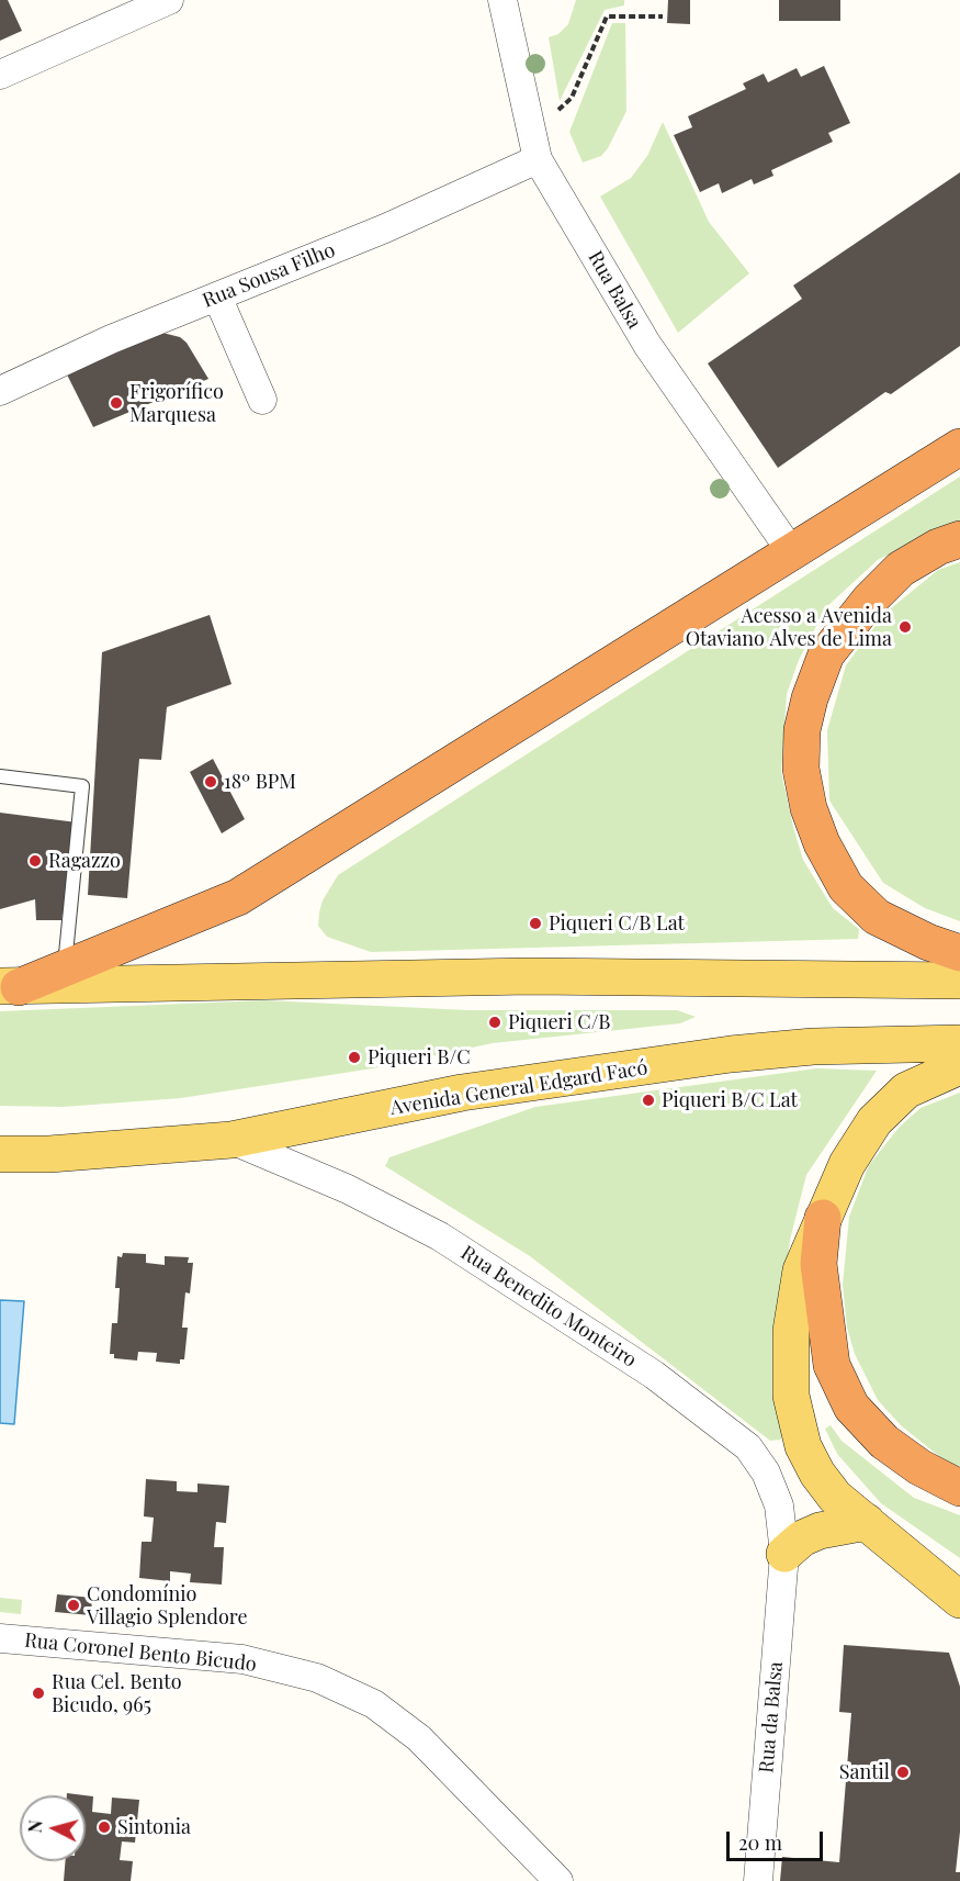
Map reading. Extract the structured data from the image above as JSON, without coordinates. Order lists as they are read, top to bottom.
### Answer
{
  "streets": {
    "main road": ["Avenida General Edgard Facó"],
    "street": [
      "Rua Sousa Filho",
      "Rua Balsa",
      "Rua Benedito Monteiro",
      "Rua Coronel Bento Bicudo",
      "Rua da Balsa"
    ]
  },
  "crossings": [
    ["Rua Sousa Filho", "Rua Balsa"],
    ["Avenida General Edgard Facó", "Rua Benedito Monteiro"],
    ["Rua Benedito Monteiro", "Rua da Balsa"]
  ],
  "places": [
    "Frigorífico Marquesa",
    "Acesso a Avenida Otaviano Alves de Lima",
    "18º BPM",
    "Ragazzo",
    "Piqueri C/B Lat",
    "Piqueri C/B",
    "Piqueri B/C",
    "Piqueri B/C Lat",
    "Condomínio Villagio Splendore",
    "Rua Cel. Bento Bicudo, 965",
    "Santil",
    "Sintonia"
  ],
  "scale_bar": "20 m",
  "north": "left"
}
